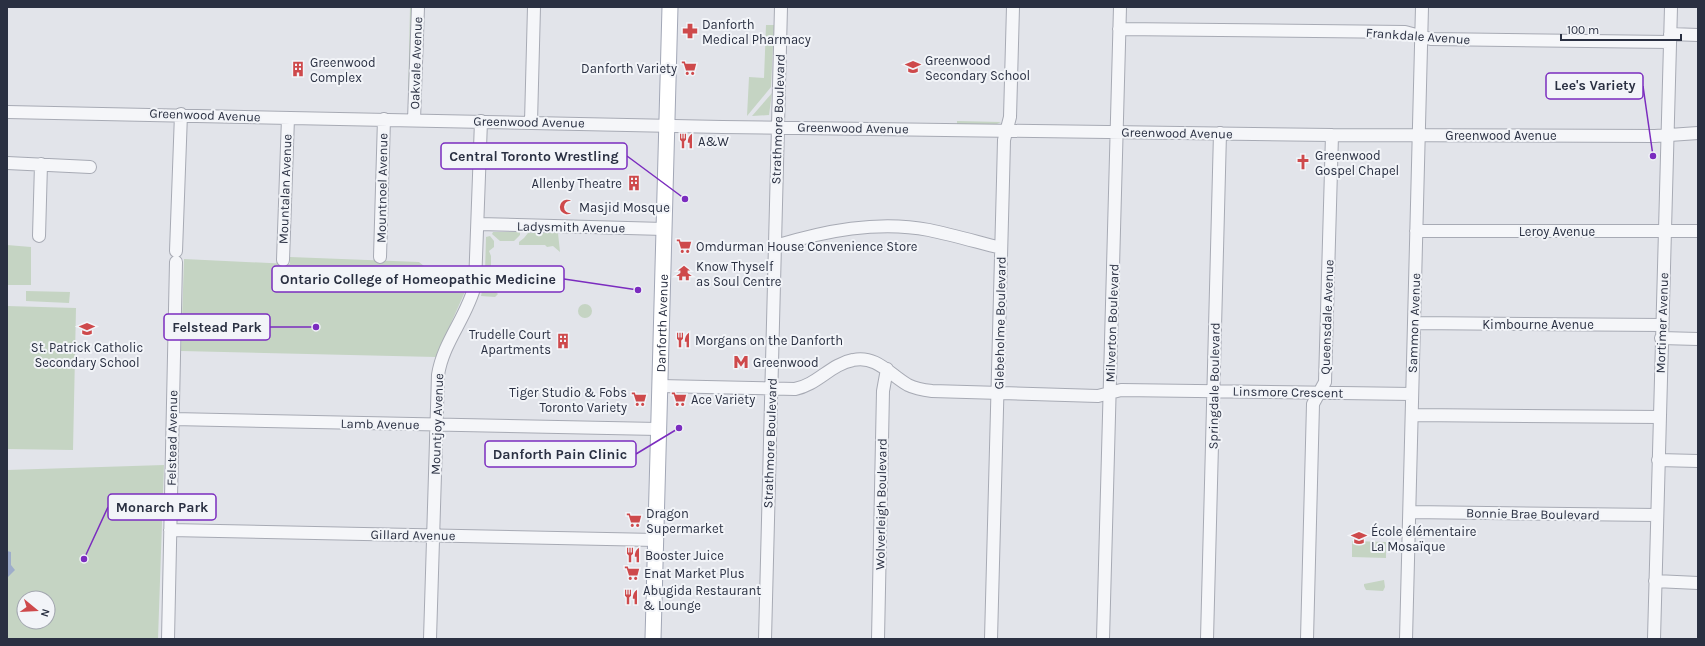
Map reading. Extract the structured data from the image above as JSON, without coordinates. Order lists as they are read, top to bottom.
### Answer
{
  "streets": {
    "main road": ["Danforth Avenue"],
    "street": [
      "Frankdale Avenue",
      "Oakvale Avenue",
      "Greenwood Avenue",
      "Strathmore Boulevard",
      "Mountnoel Avenue",
      "Mountalan Avenue",
      "Ladysmith Avenue",
      "Leroy Avenue",
      "Queensdale Avenue",
      "Glebeholme Boulevard",
      "Milverton Boulevard",
      "Sammon Avenue",
      "Mortimer Avenue",
      "Kimbourne Avenue",
      "Springdale Boulevard",
      "Linsmore Crescent",
      "Lamb Avenue",
      "Mountjoy Avenue",
      "Felstead Avenue",
      "Wolverleigh Boulevard",
      "Bonnie Brae Boulevard",
      "Gillard Avenue"
    ]
  },
  "crossings": [
    ["Frankdale Avenue", "Milverton Boulevard"],
    ["Frankdale Avenue", "Sammon Avenue"],
    ["Frankdale Avenue", "Mortimer Avenue"],
    ["Oakvale Avenue", "Greenwood Avenue"],
    ["Greenwood Avenue", "Strathmore Boulevard"],
    ["Greenwood Avenue", "Mountnoel Avenue"],
    ["Greenwood Avenue", "Mountalan Avenue"],
    ["Greenwood Avenue", "Queensdale Avenue"],
    ["Greenwood Avenue", "Danforth Avenue"],
    ["Greenwood Avenue", "Glebeholme Boulevard"],
    ["Greenwood Avenue", "Milverton Boulevard"],
    ["Greenwood Avenue", "Sammon Avenue"],
    ["Greenwood Avenue", "Mortimer Avenue"],
    ["Greenwood Avenue", "Springdale Boulevard"],
    ["Greenwood Avenue", "Mountjoy Avenue"],
    ["Greenwood Avenue", "Felstead Avenue"],
    ["Strathmore Boulevard", "Linsmore Crescent"],
    ["Ladysmith Avenue", "Danforth Avenue"],
    ["Ladysmith Avenue", "Mountjoy Avenue"],
    ["Leroy Avenue", "Sammon Avenue"],
    ["Leroy Avenue", "Mortimer Avenue"],
    ["Queensdale Avenue", "Linsmore Crescent"],
    ["Danforth Avenue", "Linsmore Crescent"],
    ["Danforth Avenue", "Lamb Avenue"],
    ["Danforth Avenue", "Gillard Avenue"],
    ["Glebeholme Boulevard", "Linsmore Crescent"],
    ["Milverton Boulevard", "Linsmore Crescent"],
    ["Sammon Avenue", "Kimbourne Avenue"],
    ["Sammon Avenue", "Linsmore Crescent"],
    ["Sammon Avenue", "Bonnie Brae Boulevard"],
    ["Mortimer Avenue", "Kimbourne Avenue"],
    ["Mortimer Avenue", "Bonnie Brae Boulevard"],
    ["Springdale Boulevard", "Linsmore Crescent"],
    ["Linsmore Crescent", "Wolverleigh Boulevard"],
    ["Lamb Avenue", "Mountjoy Avenue"],
    ["Lamb Avenue", "Felstead Avenue"],
    ["Mountjoy Avenue", "Gillard Avenue"],
    ["Felstead Avenue", "Gillard Avenue"]
  ],
  "places": {
    "pharmacy": ["Danforth Medical Pharmacy"],
    "school or university": ["Greenwood Secondary School", "St. Patrick Catholic Secondary School", "École élémentaire La Mosaïque"],
    "supermarket": [
      "Danforth Variety",
      "Omdurman House Convenience Store",
      "Tiger Studio & Fobs Toronto Variety",
      "Ace Variety",
      "Dragon Supermarket",
      "Enat Market Plus"
    ],
    "building": ["Greenwood Complex", "Allenby Theatre", "Trudelle Court Apartments"],
    "restaurant": [
      "A&W",
      "Morgans on the Danforth",
      "Booster Juice",
      "Abugida Restaurant & Lounge"
    ],
    "other": [
      "Lee's Variety",
      "Central Toronto Wrestling",
      "Ontario College of Homeopathic Medicine",
      "Felstead Park",
      "Danforth Pain Clinic",
      "Monarch Park"
    ],
    "church": ["Greenwood Gospel Chapel"],
    "mosque": ["Masjid Mosque"],
    "temple": ["Know Thyself as Soul Centre"],
    "metro station": ["Greenwood"]
  },
  "scale_bar": "100 m",
  "north": "right"
}
